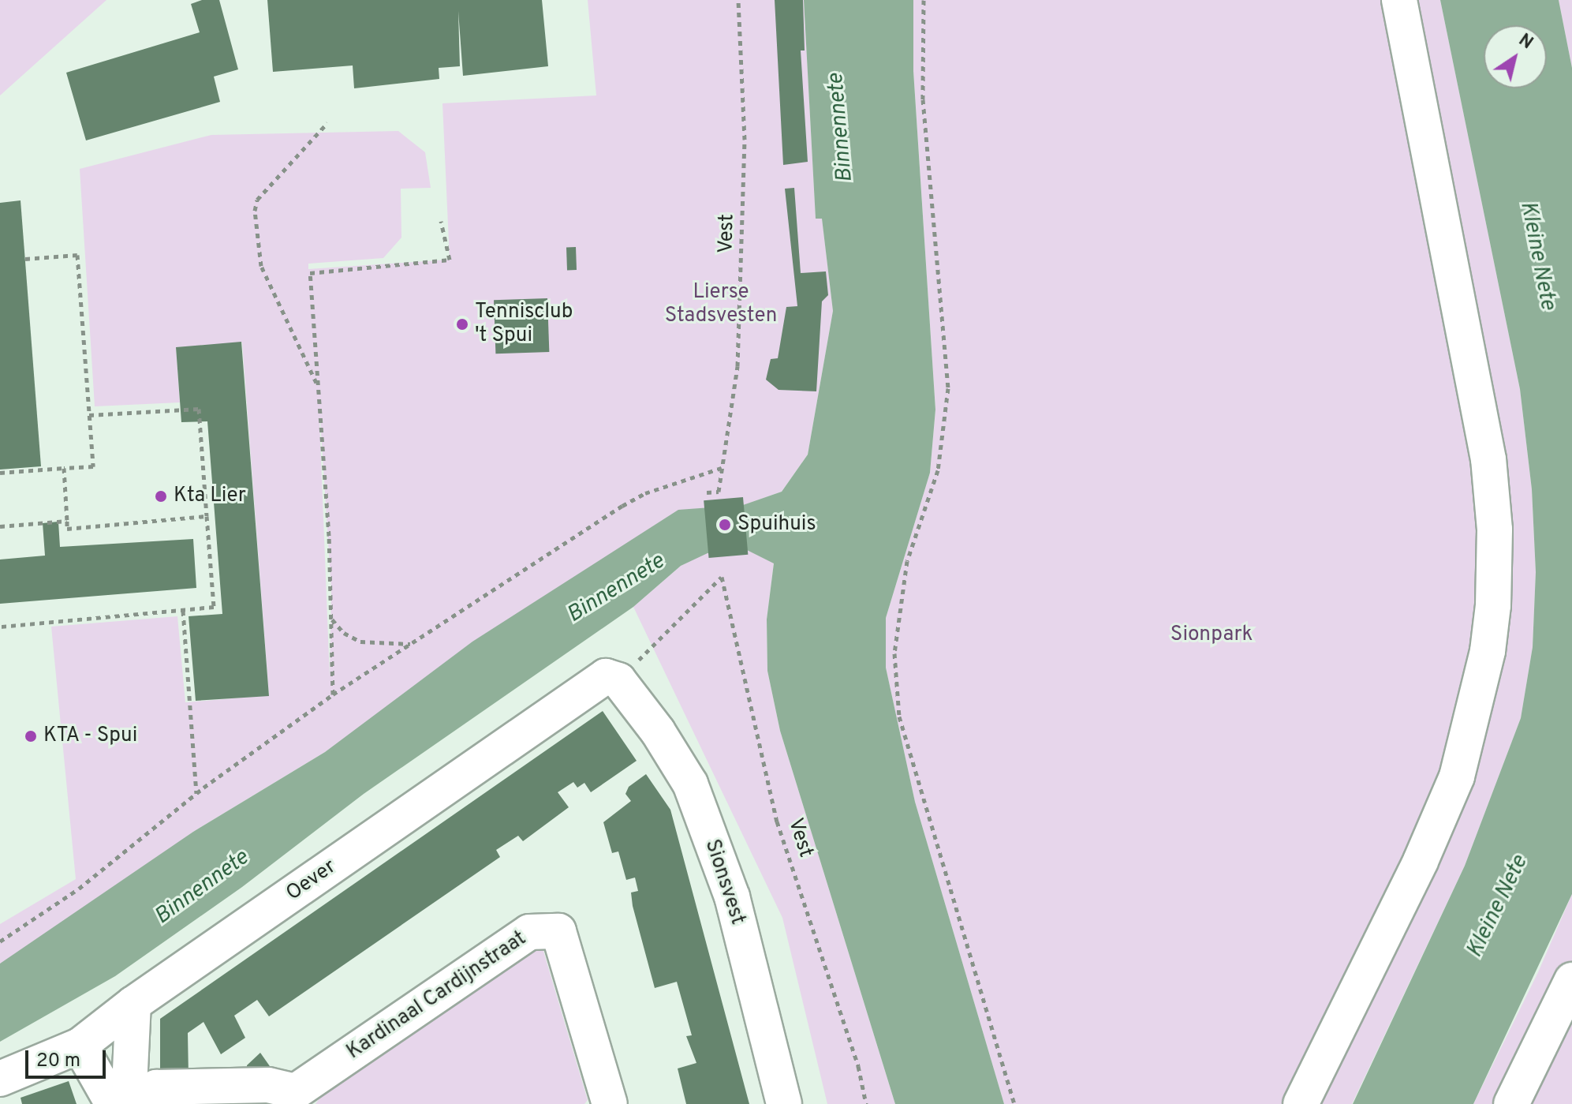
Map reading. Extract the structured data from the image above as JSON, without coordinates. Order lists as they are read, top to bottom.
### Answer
{
  "streets": {
    "street": ["Oever", "Sionsvest", "Kardinaal Cardijnstraat"],
    "path": ["Vest"]
  },
  "crossings": [
    ["Vest", "Oever"],
    ["Vest", "Sionsvest"],
    ["Oever", "Sionsvest"]
  ],
  "water": ["Binnennete", "Kleine Nete"],
  "parks": ["Lierse Stadsvesten", "Sionpark"],
  "places": [
    "Tennisclub 't Spui",
    "Kta Lier",
    "Spuihuis",
    "KTA - Spui"
  ],
  "scale_bar": "20 m",
  "north": "top right"
}
